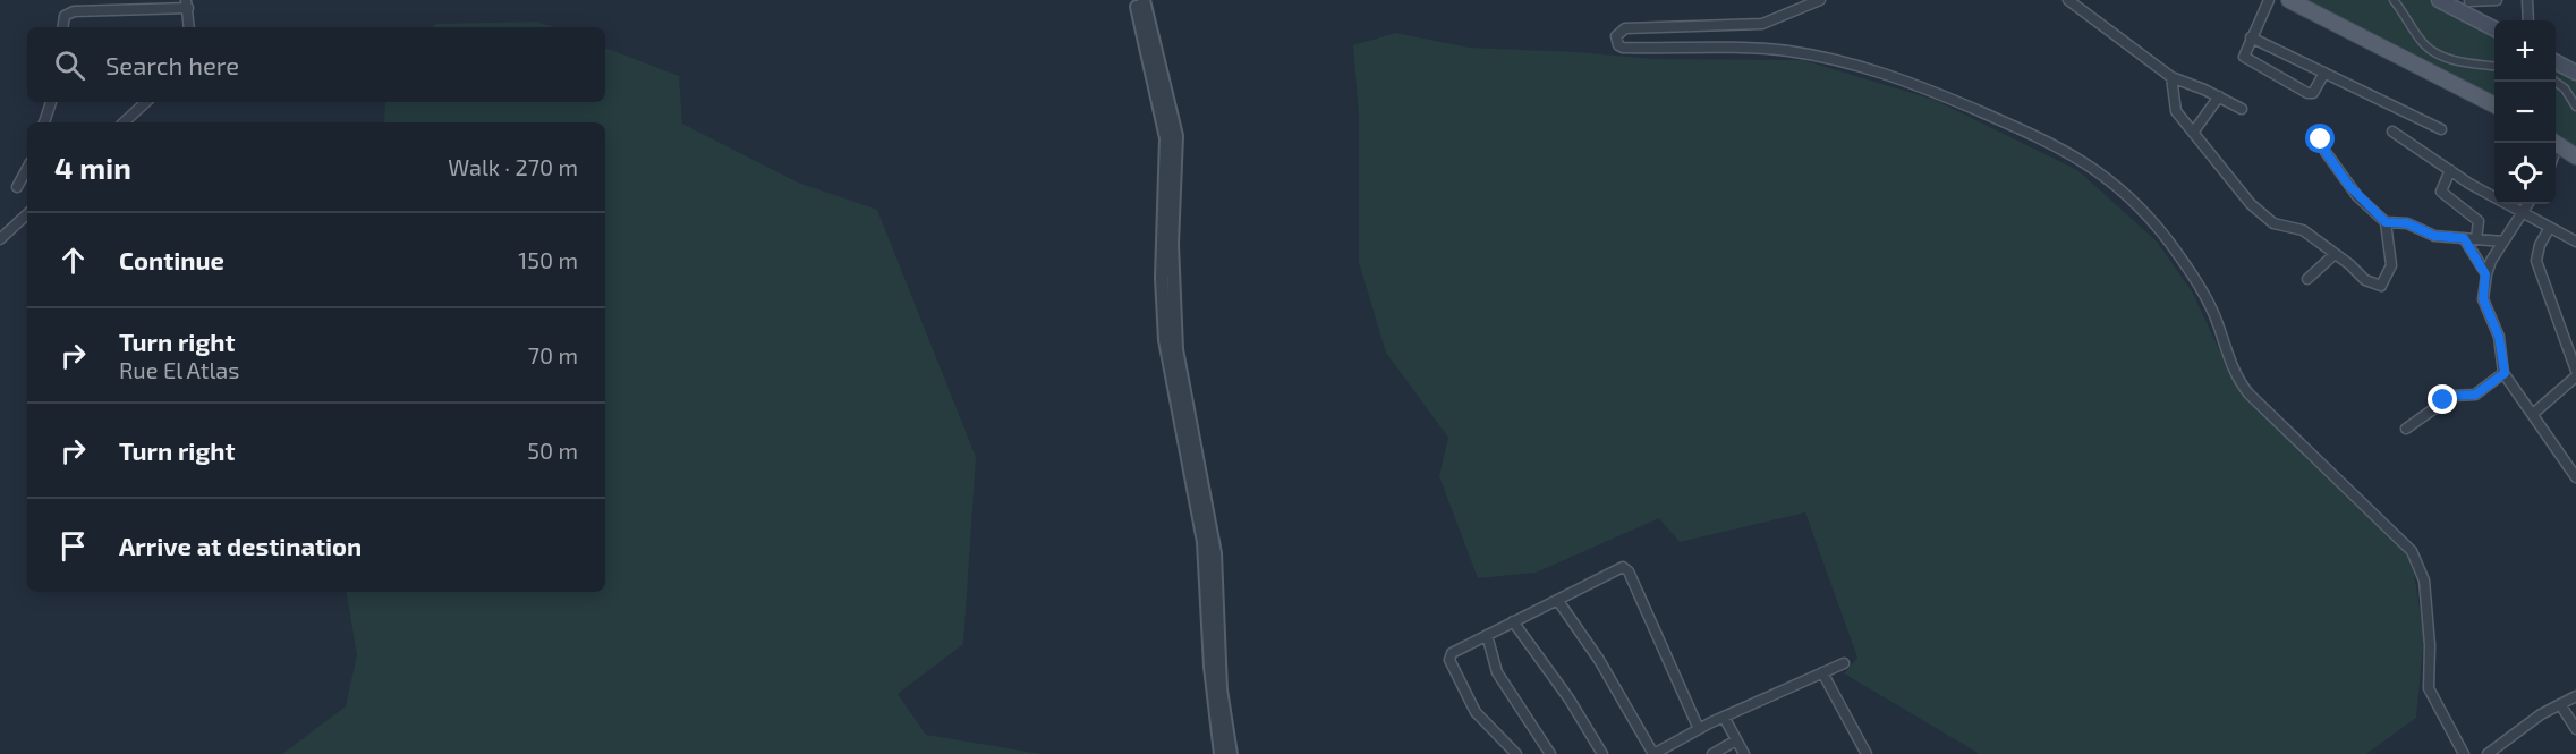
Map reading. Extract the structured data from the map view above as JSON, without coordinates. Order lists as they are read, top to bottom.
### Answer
{
  "page": {
    "map_buttons": ["+", "−"],
    "search": "Search here",
    "heading": ["4 min", "Walk · 270 m"],
    "list": [
      ["Continue", "150 m"],
      ["Turn right", "Rue El Atlas", "70 m"],
      ["Turn right", "50 m"],
      "Arrive at destination"
    ]
  }
}
